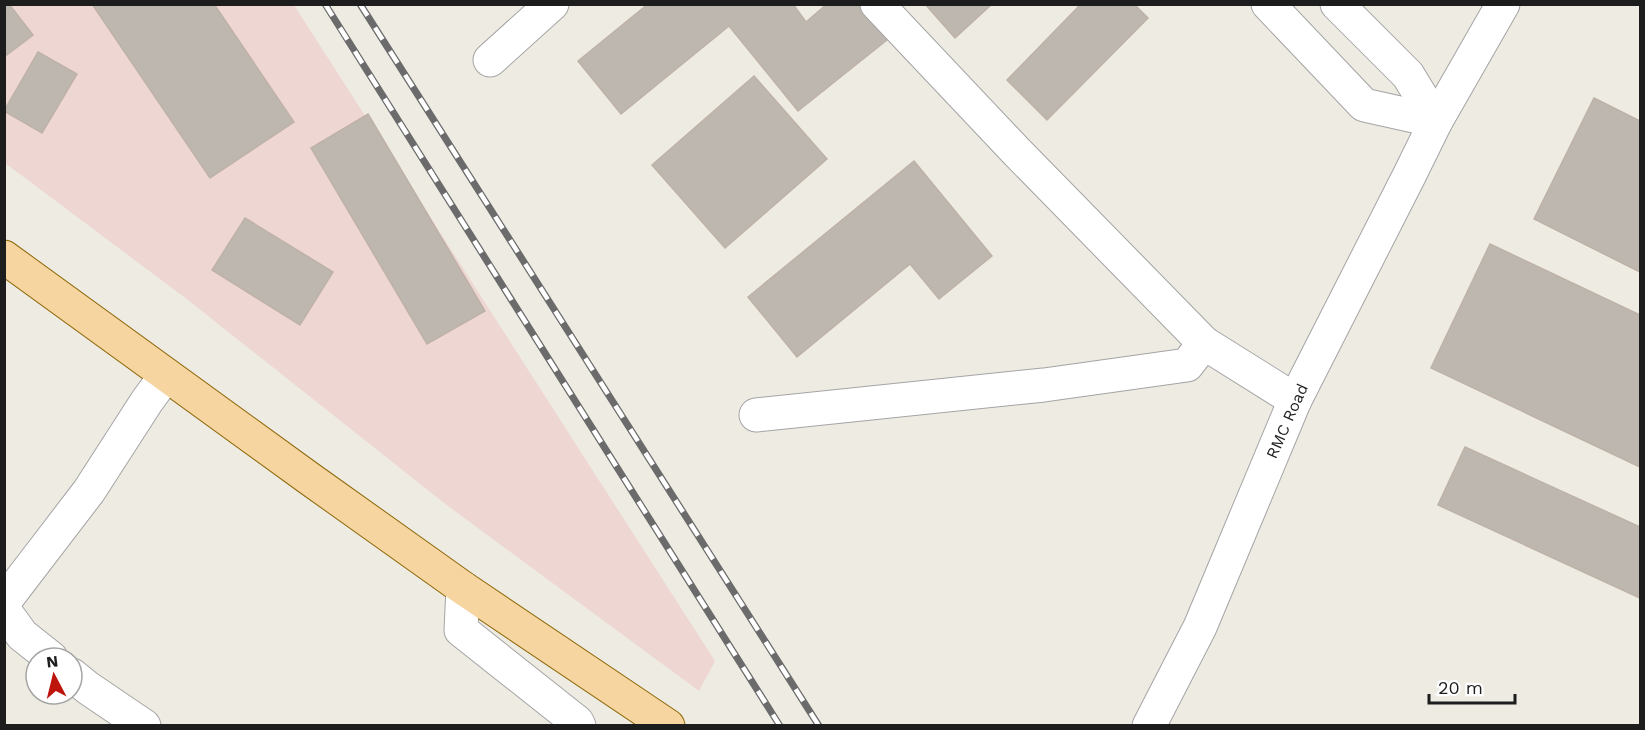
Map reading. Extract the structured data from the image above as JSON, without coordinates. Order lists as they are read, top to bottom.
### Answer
{
  "streets": {
    "street": ["RMC Road"]
  },
  "scale_bar": "20 m",
  "north": "top"
}
